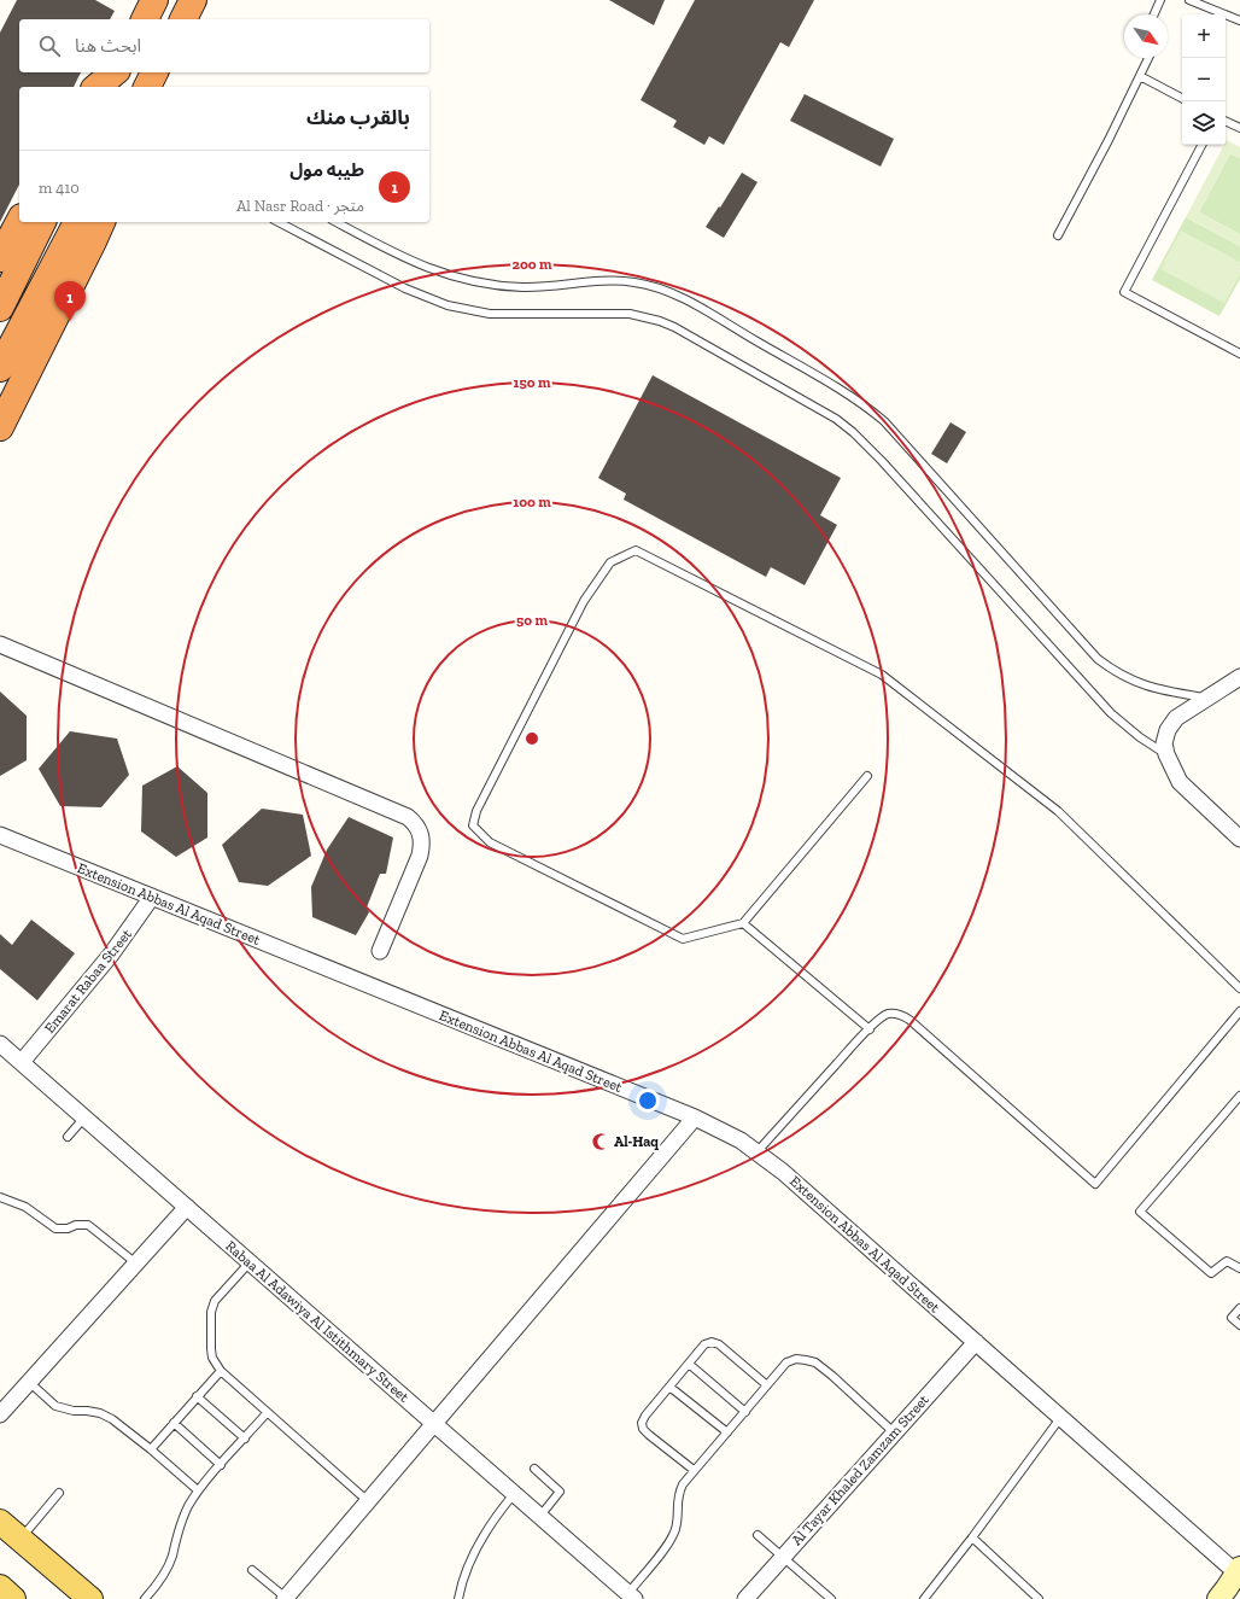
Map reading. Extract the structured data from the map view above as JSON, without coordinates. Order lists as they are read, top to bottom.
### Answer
{
  "streets": {
    "street": [
      "Extension Abbas Al Aqad Street",
      "Emarat Rabaa Street",
      "Rabaa Al Adawiya Al Istithmary Street",
      "Al Tayar Khaled Zamzam Street"
    ]
  },
  "crossings": [
    ["Extension Abbas Al Aqad Street", "Emarat Rabaa Street"],
    ["Extension Abbas Al Aqad Street", "Al Tayar Khaled Zamzam Street"],
    ["Emarat Rabaa Street", "Rabaa Al Adawiya Al Istithmary Street"]
  ],
  "places": {
    "mosque": ["Al-Haq"]
  },
  "north": "bottom right",
  "page": {
    "map_buttons": ["+", "−"],
    "search": "ابحث هنا",
    "heading": "بالقرب منك",
    "list": [
      {
        "mark": "1",
        "name": "طيبه مول",
        "note": "متجر · Al Nasr Road",
        "value": "410 m"
      }
    ],
    "pins": "1"
  },
  "rings": [
    "200 m",
    "150 m",
    "100 m",
    "50 m"
  ]
}
